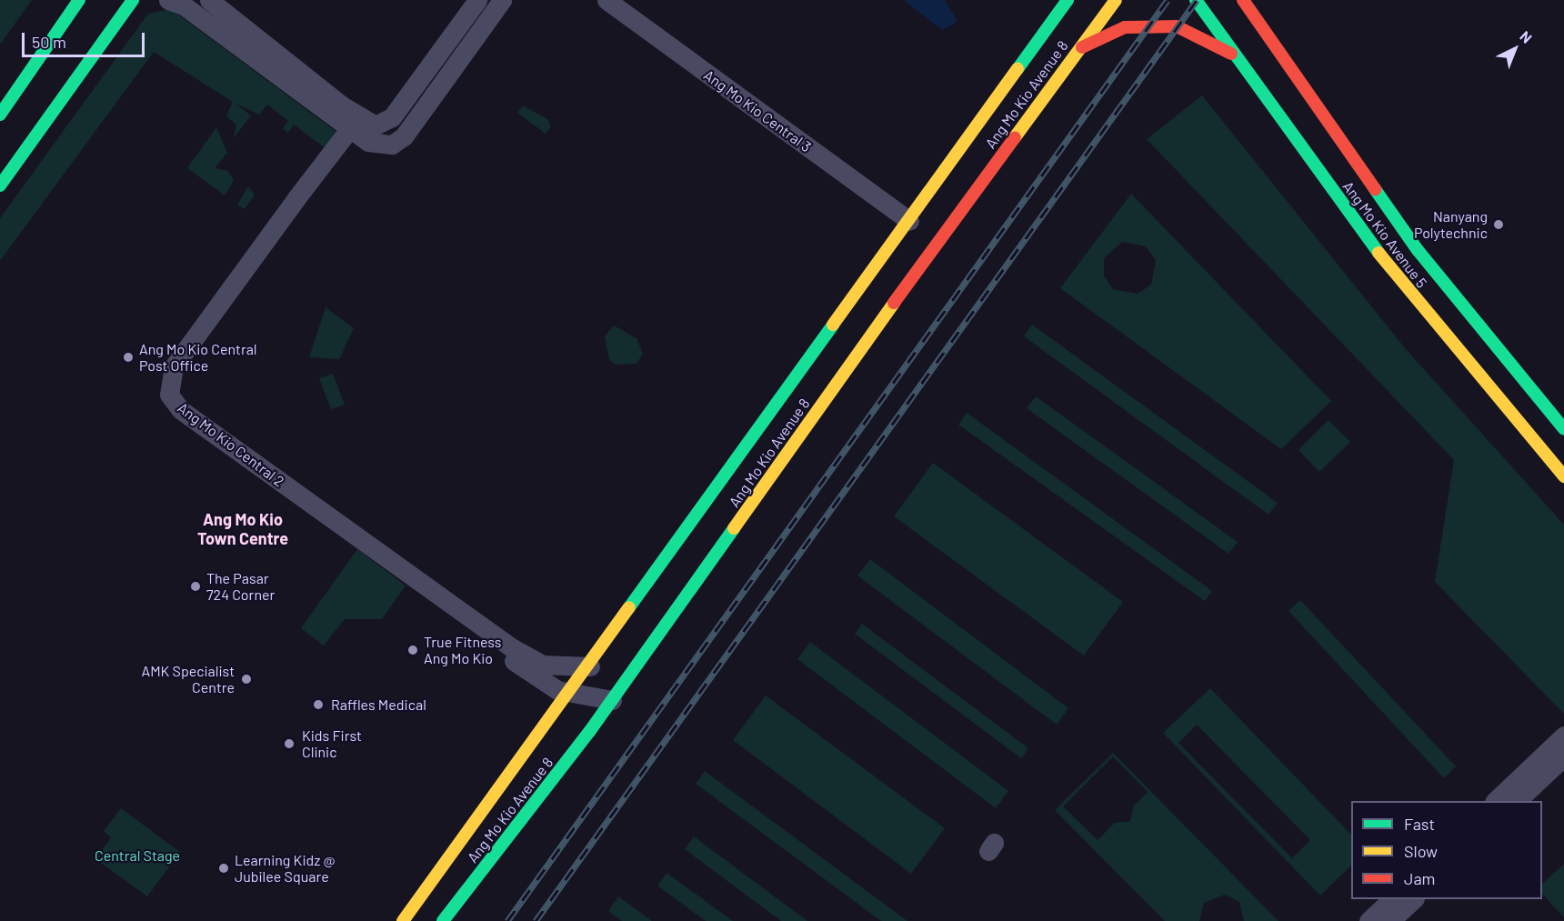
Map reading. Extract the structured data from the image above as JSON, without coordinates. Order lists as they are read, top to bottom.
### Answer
{
  "streets": {
    "main road": ["Ang Mo Kio Avenue 8", "Ang Mo Kio Avenue 5"],
    "street": ["Ang Mo Kio Central 3", "Ang Mo Kio Central 2"]
  },
  "crossings": [
    ["Ang Mo Kio Avenue 8", "Ang Mo Kio Central 3"],
    ["Ang Mo Kio Avenue 8", "Ang Mo Kio Central 2"]
  ],
  "districts": ["Ang Mo Kio Town Centre"],
  "parks": ["Central Stage"],
  "places": [
    "Nanyang Polytechnic",
    "Ang Mo Kio Central Post Office",
    "The Pasar 724 Corner",
    "True Fitness Ang Mo Kio",
    "AMK Specialist Centre",
    "Raffles Medical",
    "Kids First Clinic",
    "Learning Kidz @ Jubilee Square"
  ],
  "legend": ["Fast", "Slow", "Jam"],
  "scale_bar": "50 m",
  "north": "top right"
}
